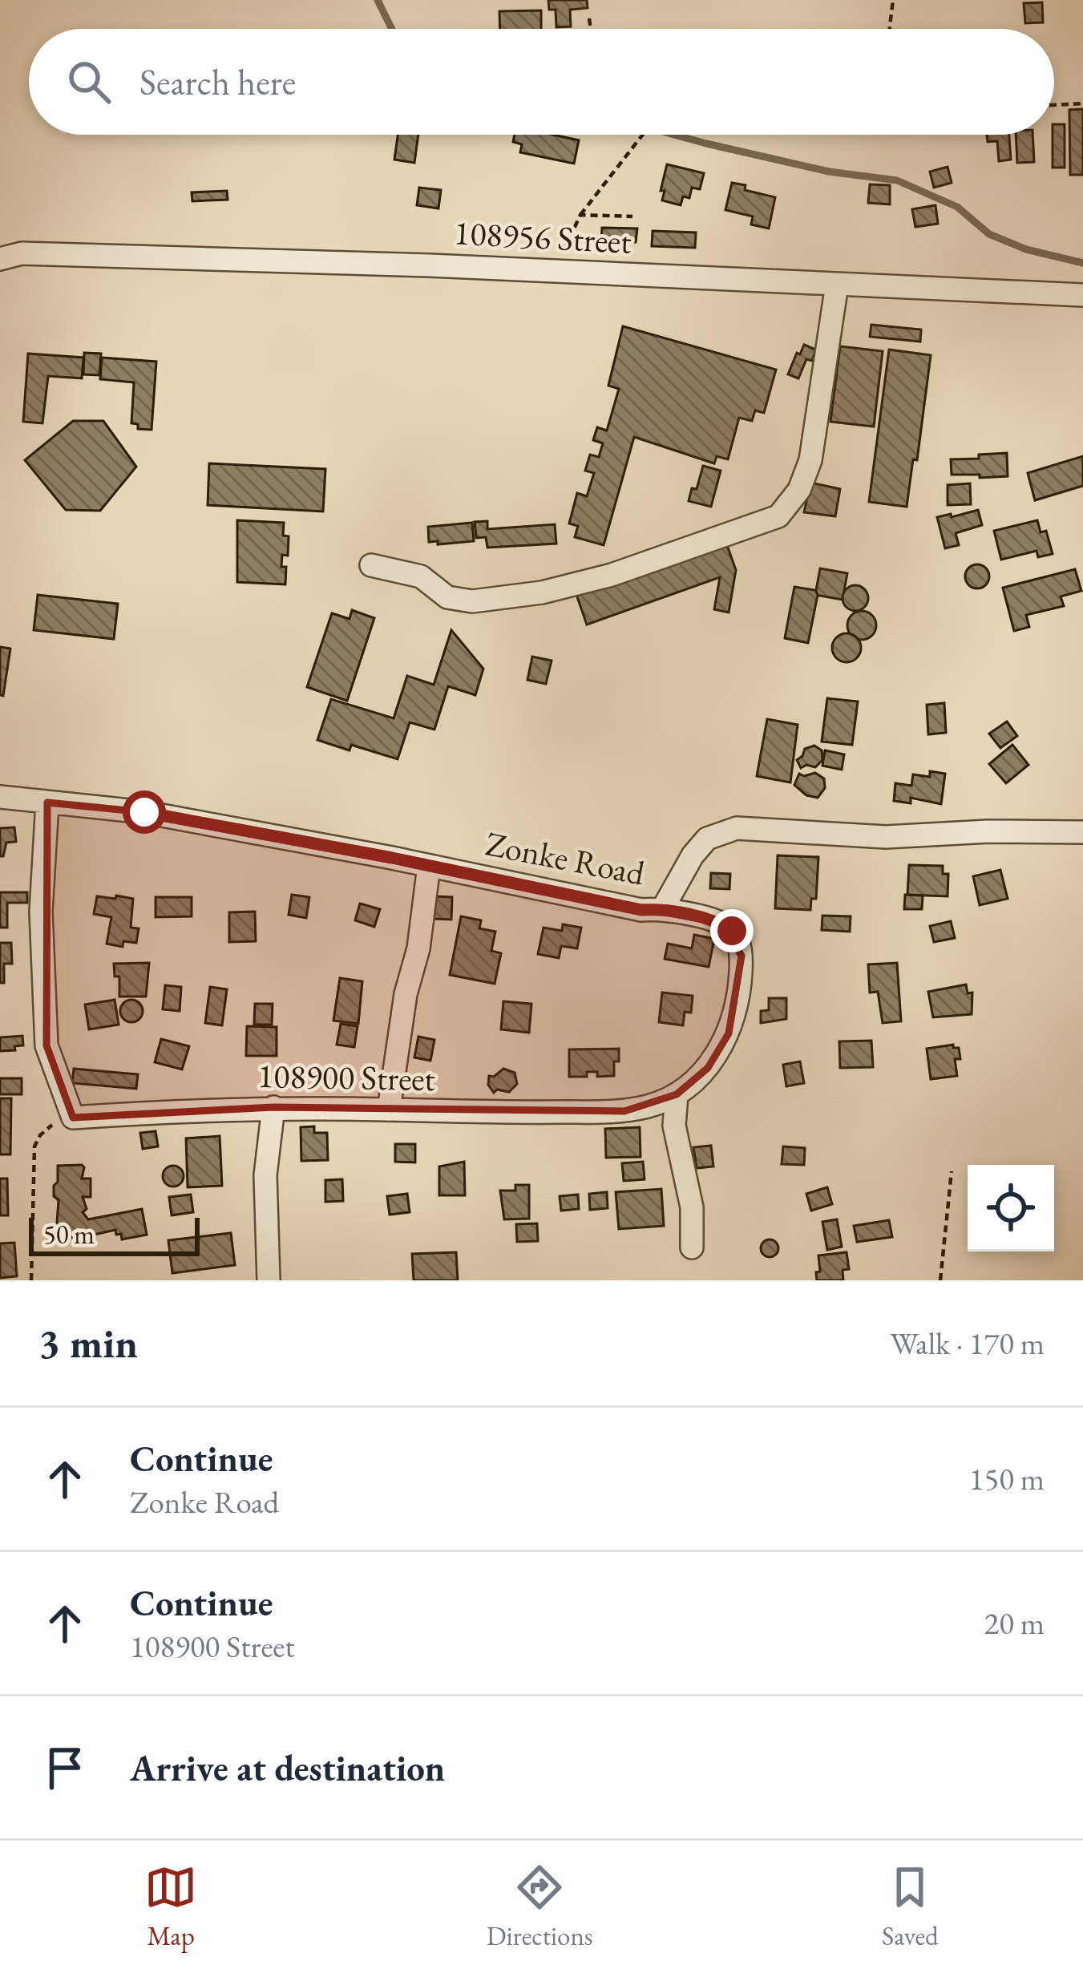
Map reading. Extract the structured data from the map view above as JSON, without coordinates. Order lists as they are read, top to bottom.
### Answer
{
  "streets": {
    "street": ["108956 Street", "Zonke Road", "108900 Street"]
  },
  "crossings": [
    ["Zonke Road", "108900 Street"]
  ],
  "scale_bar": "50 m",
  "page": {
    "search": "Search here",
    "scale": "50 m",
    "heading": ["3 min", "Walk · 170 m"],
    "list": [
      ["Continue", "Zonke Road", "150 m"],
      ["Continue", "108900 Street", "20 m"],
      "Arrive at destination"
    ],
    "nav": ["Map", "Directions", "Saved"]
  }
}
